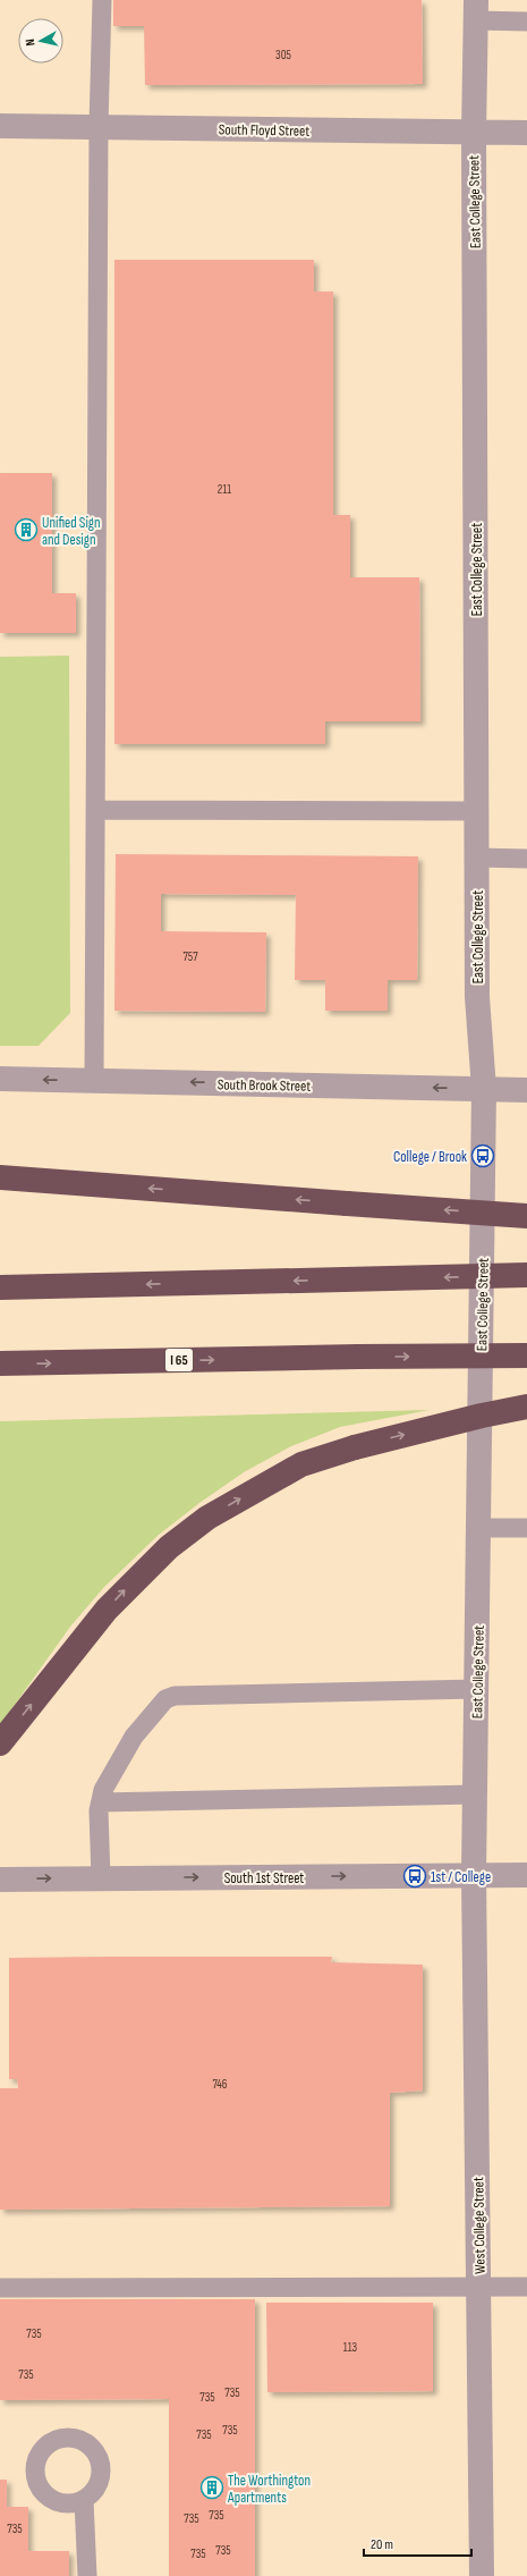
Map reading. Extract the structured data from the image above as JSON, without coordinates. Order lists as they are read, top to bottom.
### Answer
{
  "streets": {
    "highway": ["I 65"],
    "street": [
      "South Floyd Street",
      "East College Street",
      "South Brook Street",
      "South 1st Street",
      "West College Street"
    ]
  },
  "crossings": [
    ["South Floyd Street", "East College Street"],
    ["East College Street", "South Brook Street"],
    ["East College Street", "South 1st Street"],
    ["East College Street", "West College Street"],
    ["South 1st Street", "West College Street"]
  ],
  "one_way": ["South Brook Street", "South 1st Street"],
  "places": {
    "building": ["Unified Sign and Design", "The Worthington Apartments"],
    "bus stop": ["College / Brook", "1st / College"]
  },
  "house_numbers": [
    "305",
    "211",
    "757",
    "746",
    "735",
    "113",
    "735",
    "735",
    "735",
    "735",
    "735",
    "735",
    "735",
    "735",
    "735",
    "735"
  ],
  "scale_bar": "20 m",
  "north": "left"
}
